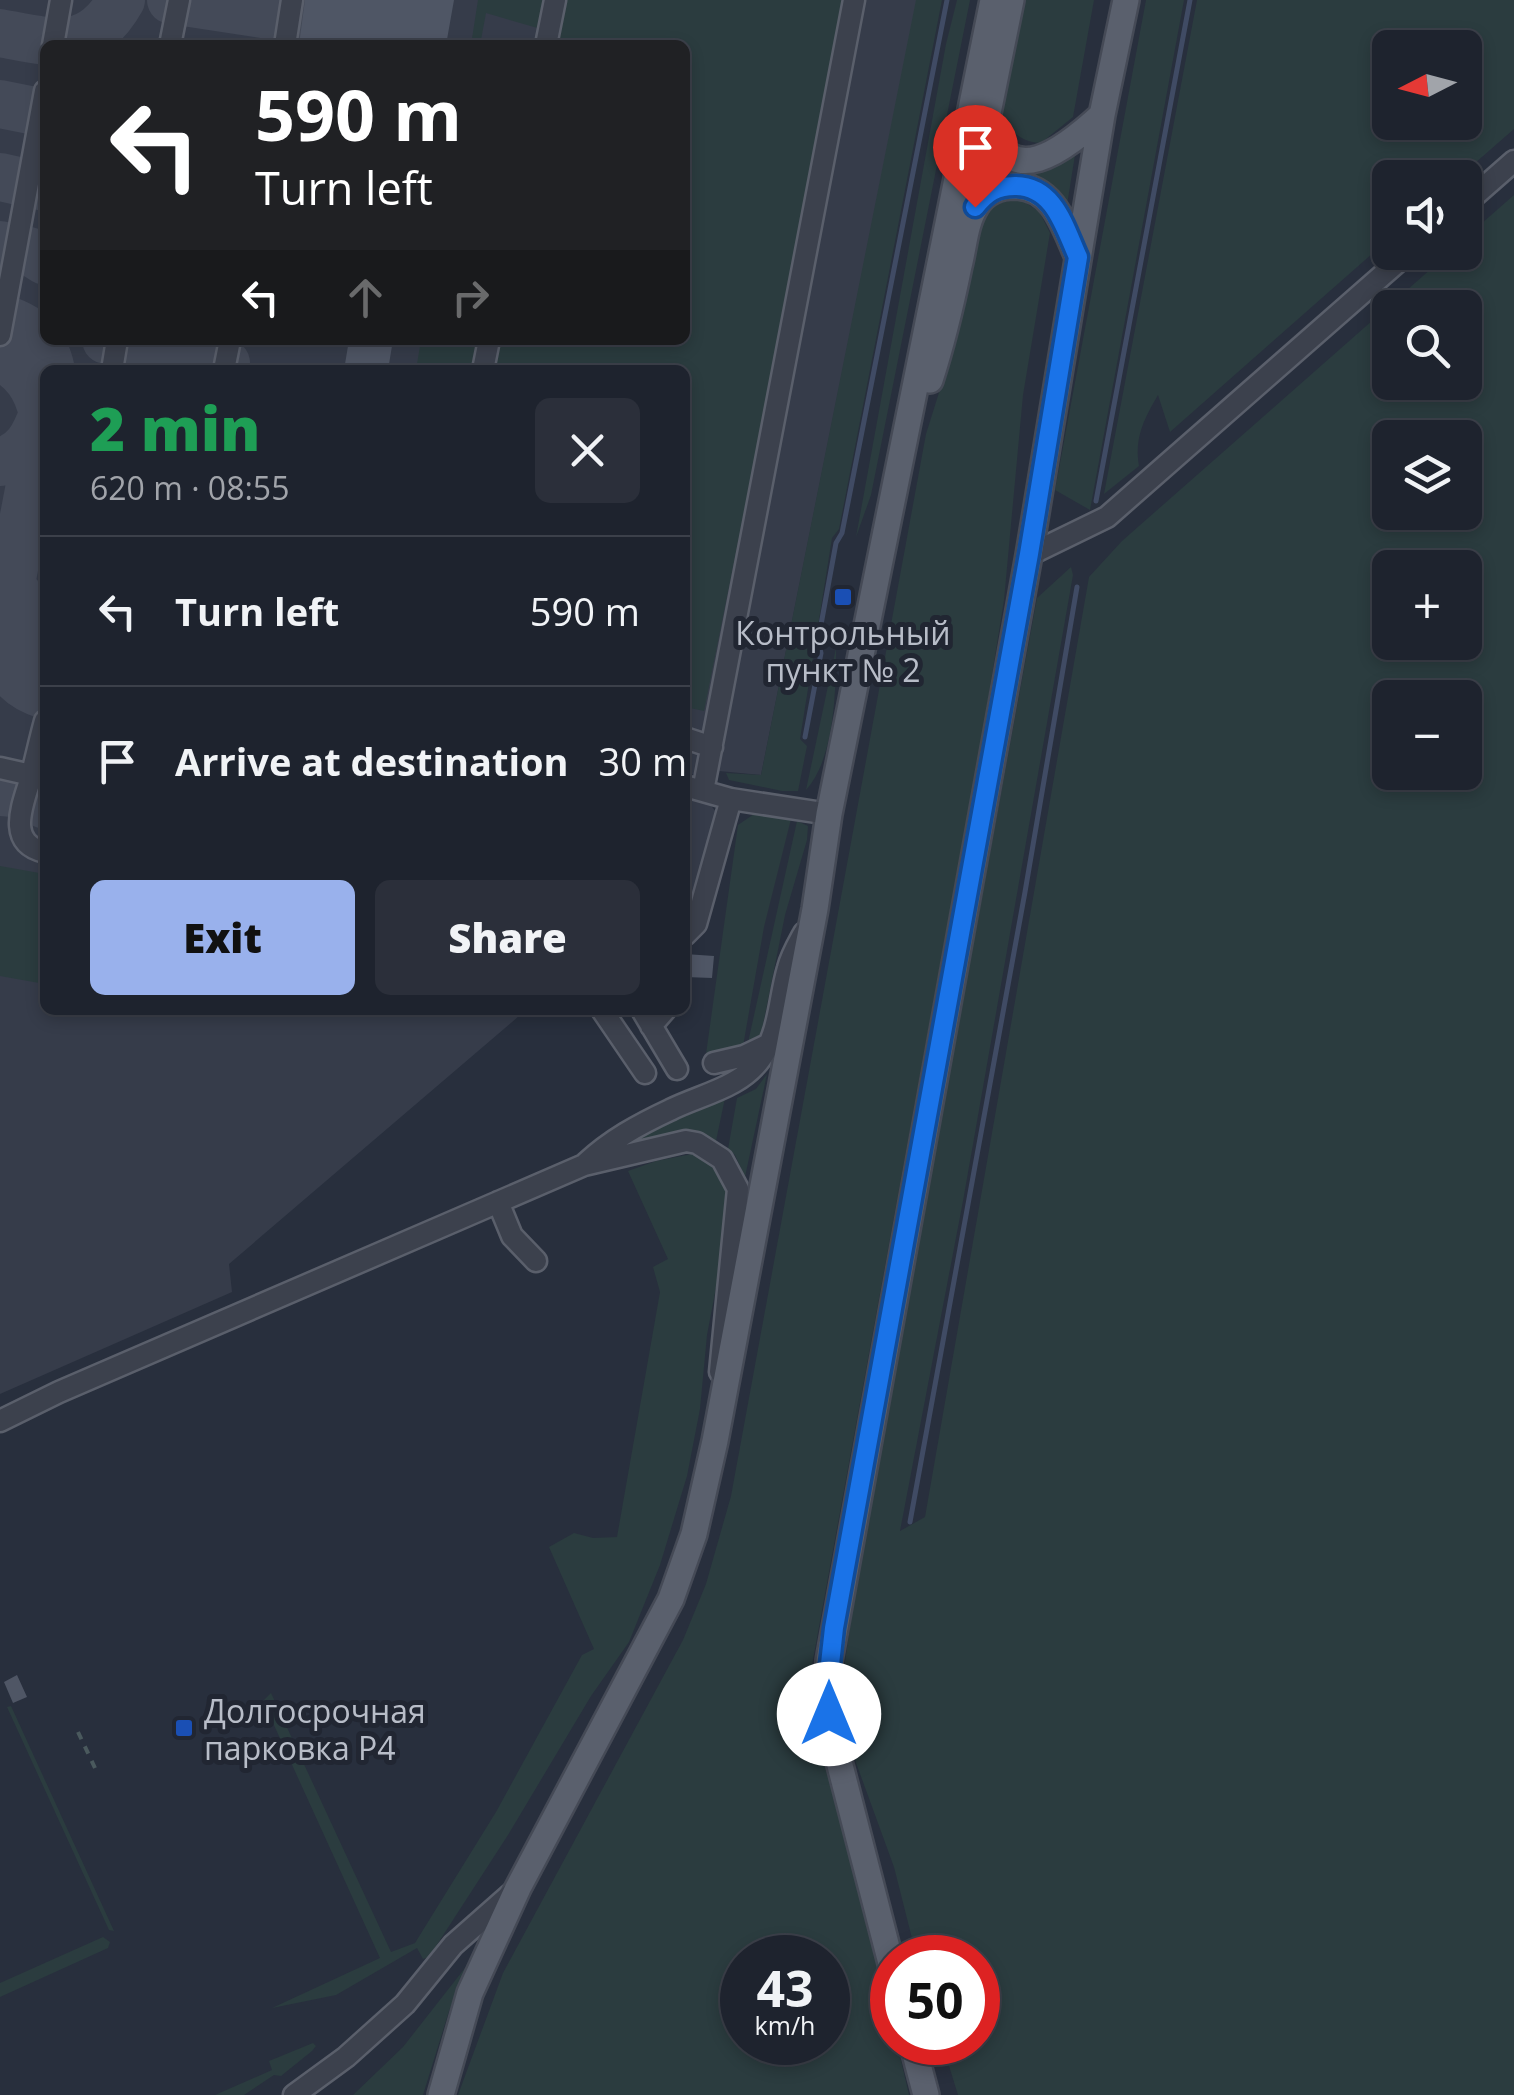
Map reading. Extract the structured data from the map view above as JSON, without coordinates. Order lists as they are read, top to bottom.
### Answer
{
  "places": {
    "transit": ["Контрольный пункт № 2", "Долгосрочная парковка P4"]
  },
  "north": "left",
  "page": {
    "map_buttons": ["+", "−"],
    "turn": ["590 m", "Turn left"],
    "heading": ["2 min", "620 m · 08:55"],
    "list": [
      {
        "name": "Turn left",
        "value": "590 m"
      },
      {
        "name": "Arrive at destination",
        "value": "30 m"
      }
    ],
    "buttons": ["Exit", "Share"],
    "speed": "43 km/h",
    "limit": "50"
  }
}
